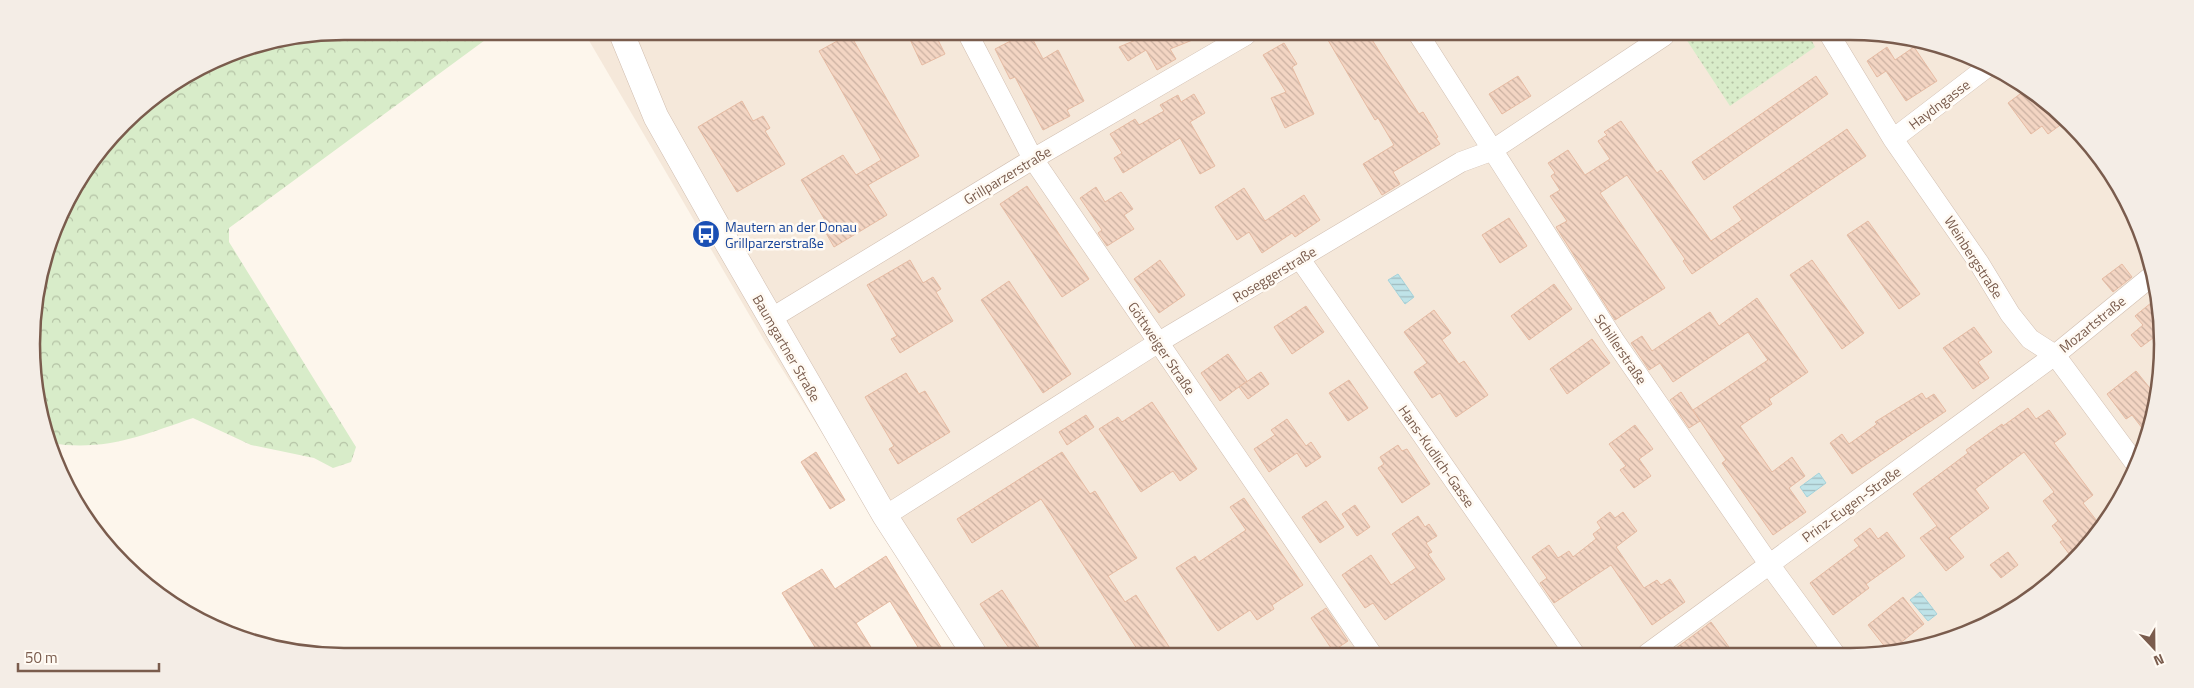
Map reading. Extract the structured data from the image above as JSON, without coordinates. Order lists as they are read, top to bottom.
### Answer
{
  "streets": {
    "street": [
      "Haydngasse",
      "Grillparzerstraße",
      "Weinbergstraße",
      "Roseggerstraße",
      "Mozartstraße",
      "Baumgartner Straße",
      "Göttweiger Straße",
      "Schillerstraße",
      "Hans-Kudlich-Gasse",
      "Prinz-Eugen-Straße"
    ]
  },
  "crossings": [
    ["Haydngasse", "Weinbergstraße"],
    ["Grillparzerstraße", "Baumgartner Straße"],
    ["Grillparzerstraße", "Göttweiger Straße"],
    ["Weinbergstraße", "Mozartstraße"],
    ["Weinbergstraße", "Prinz-Eugen-Straße"],
    ["Roseggerstraße", "Baumgartner Straße"],
    ["Roseggerstraße", "Göttweiger Straße"],
    ["Roseggerstraße", "Schillerstraße"],
    ["Roseggerstraße", "Hans-Kudlich-Gasse"],
    ["Mozartstraße", "Prinz-Eugen-Straße"],
    ["Schillerstraße", "Prinz-Eugen-Straße"]
  ],
  "places": {
    "bus stop": ["Mautern an der Donau Grillparzerstraße"]
  },
  "scale_bar": "50 m",
  "north": "bottom"
}
